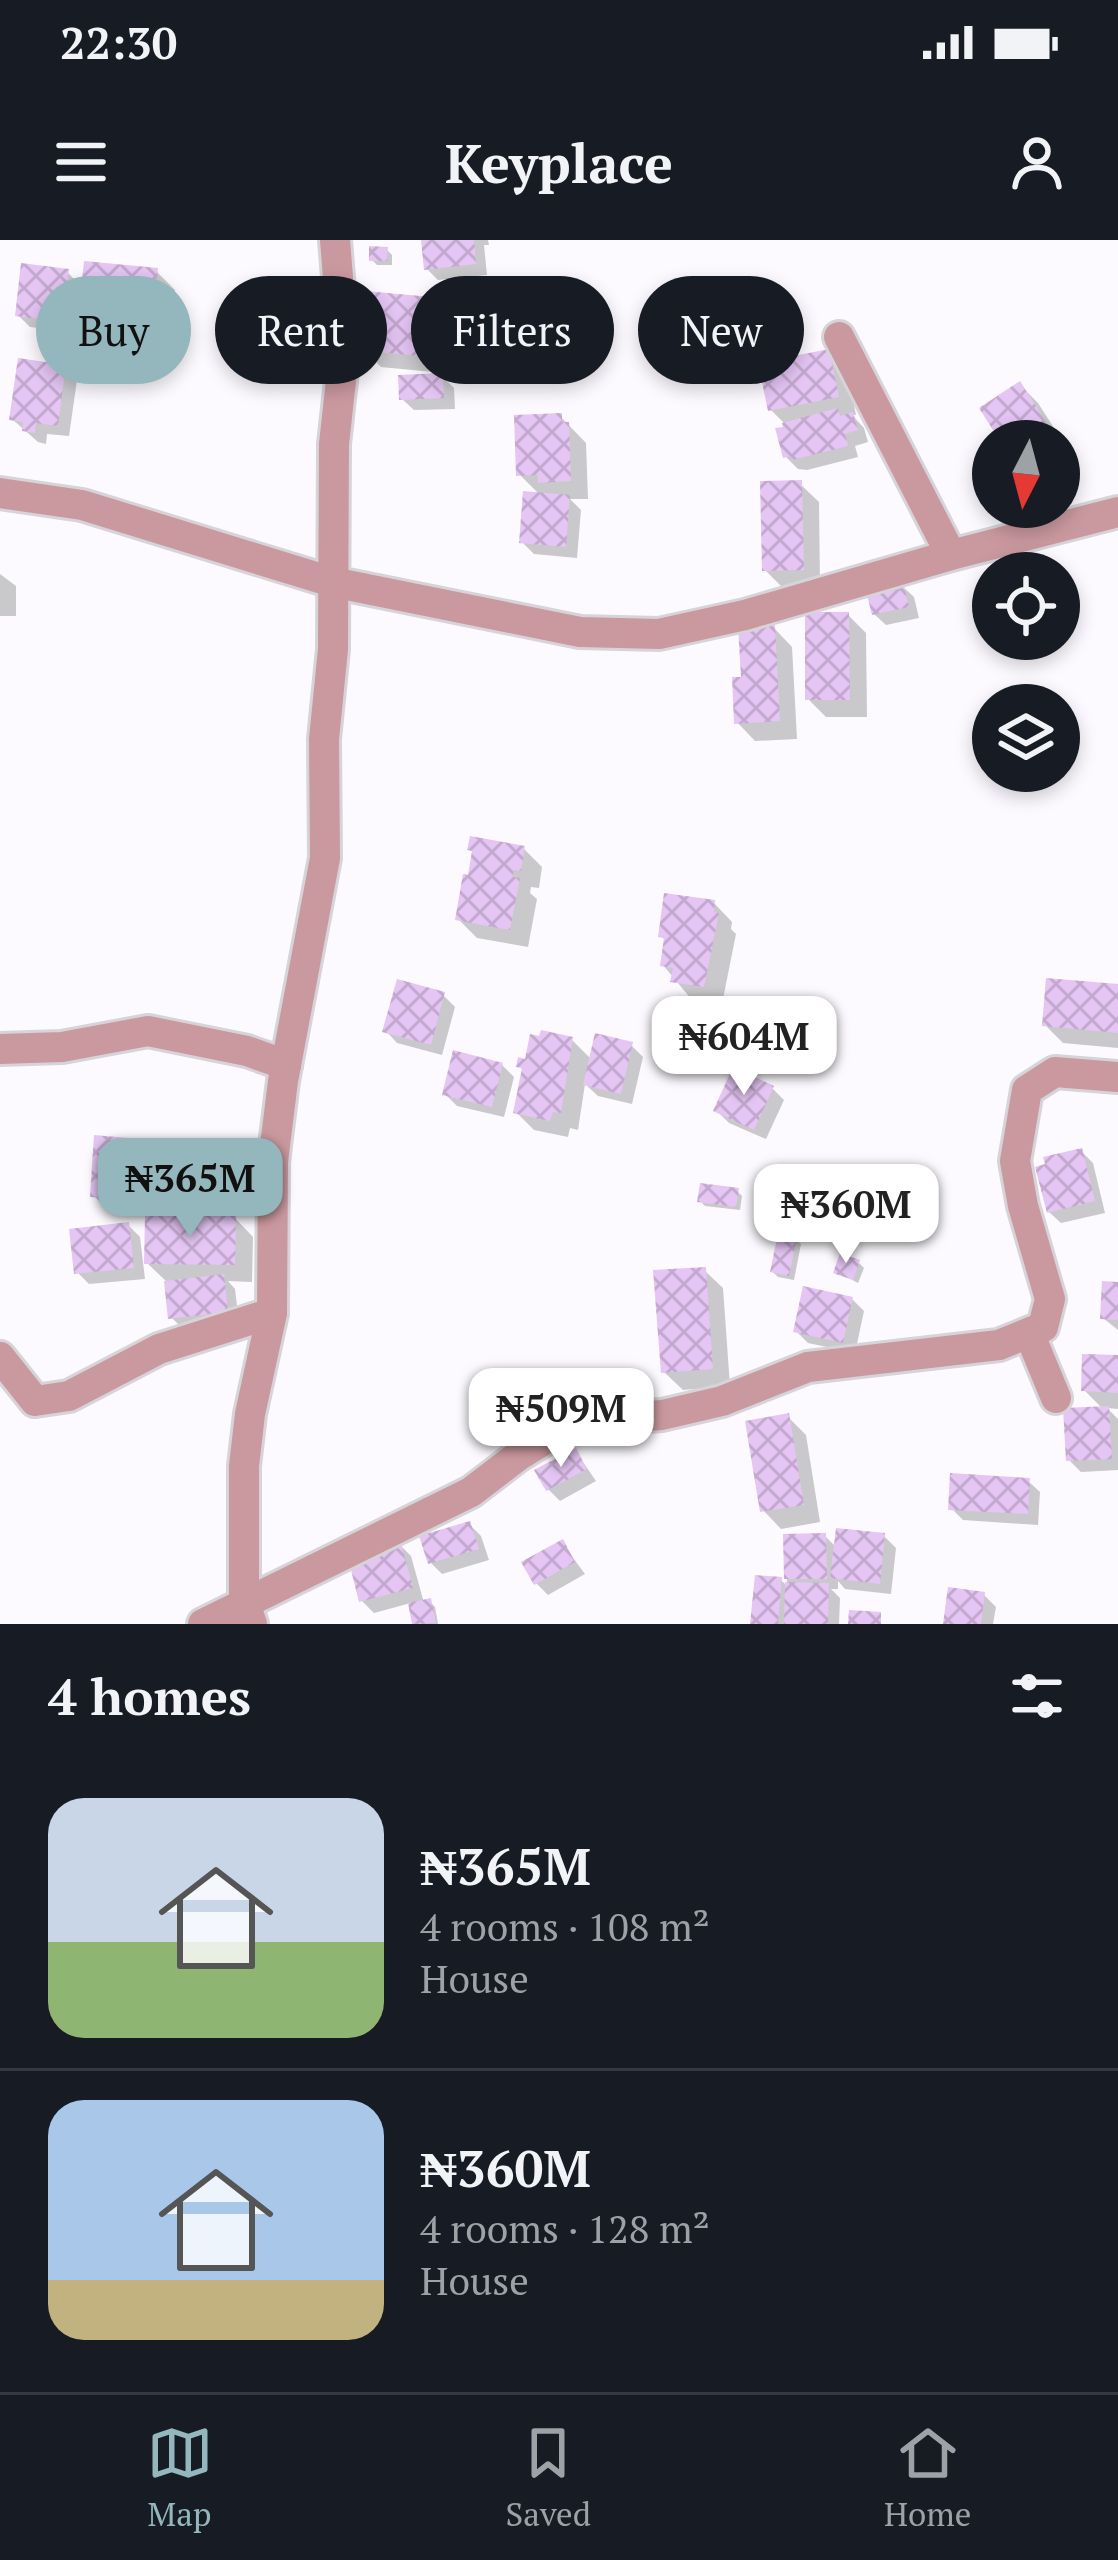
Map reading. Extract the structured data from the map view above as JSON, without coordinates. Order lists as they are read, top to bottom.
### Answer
{
  "north": "bottom",
  "page": {
    "status": "22:30",
    "header": "Keyplace",
    "chip": [
      "Buy",
      "Rent",
      "Filters",
      "New"
    ],
    "price": [
      "₦604M",
      "₦365M",
      "₦360M",
      "₦509M"
    ],
    "heading": "4 homes",
    "list": [
      {
        "name": "₦365M",
        "note": "4 rooms · 108 m² · House"
      },
      {
        "name": "₦360M",
        "note": "4 rooms · 128 m² · House"
      }
    ],
    "tabs": ["Map", "Saved", "Home"]
  }
}
